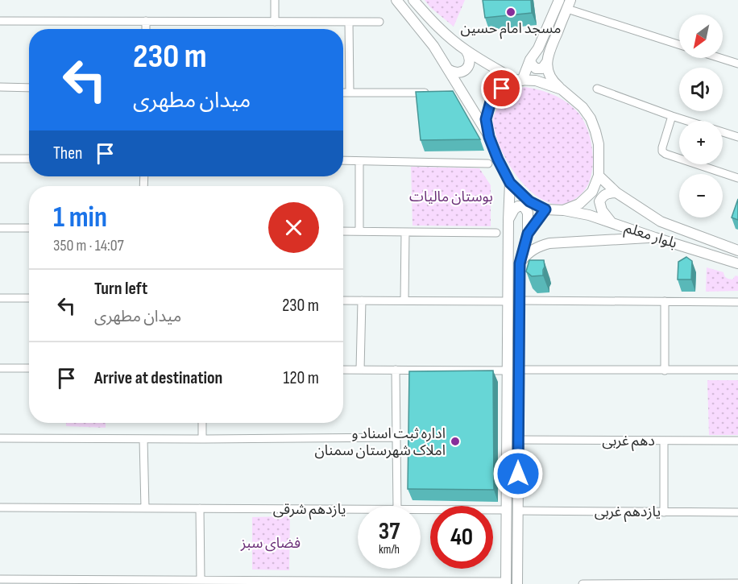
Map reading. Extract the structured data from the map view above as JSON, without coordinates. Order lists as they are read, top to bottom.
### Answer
{
  "streets": {
    "main road": ["بلوار معلم"],
    "street": ["دهم غربی", "یازدهم شرقی", "یازدهم غربی"]
  },
  "parks": ["بوستان مالیات", "فضای سبز"],
  "places": ["مسجد امام حسین", "اداره ثبت اسناد و املاک شهرستان سمنان"],
  "north": "bottom left",
  "page": {
    "map_buttons": ["+", "−"],
    "turn": ["230 m", "میدان مطهری"],
    "then": "Then",
    "heading": ["1 min", "350 m · 14:07"],
    "list": [
      {
        "name": "Turn left",
        "note": "میدان مطهری",
        "value": "230 m"
      },
      {
        "name": "Arrive at destination",
        "value": "120 m"
      }
    ],
    "speed": "37 km/h",
    "limit": "40"
  }
}
